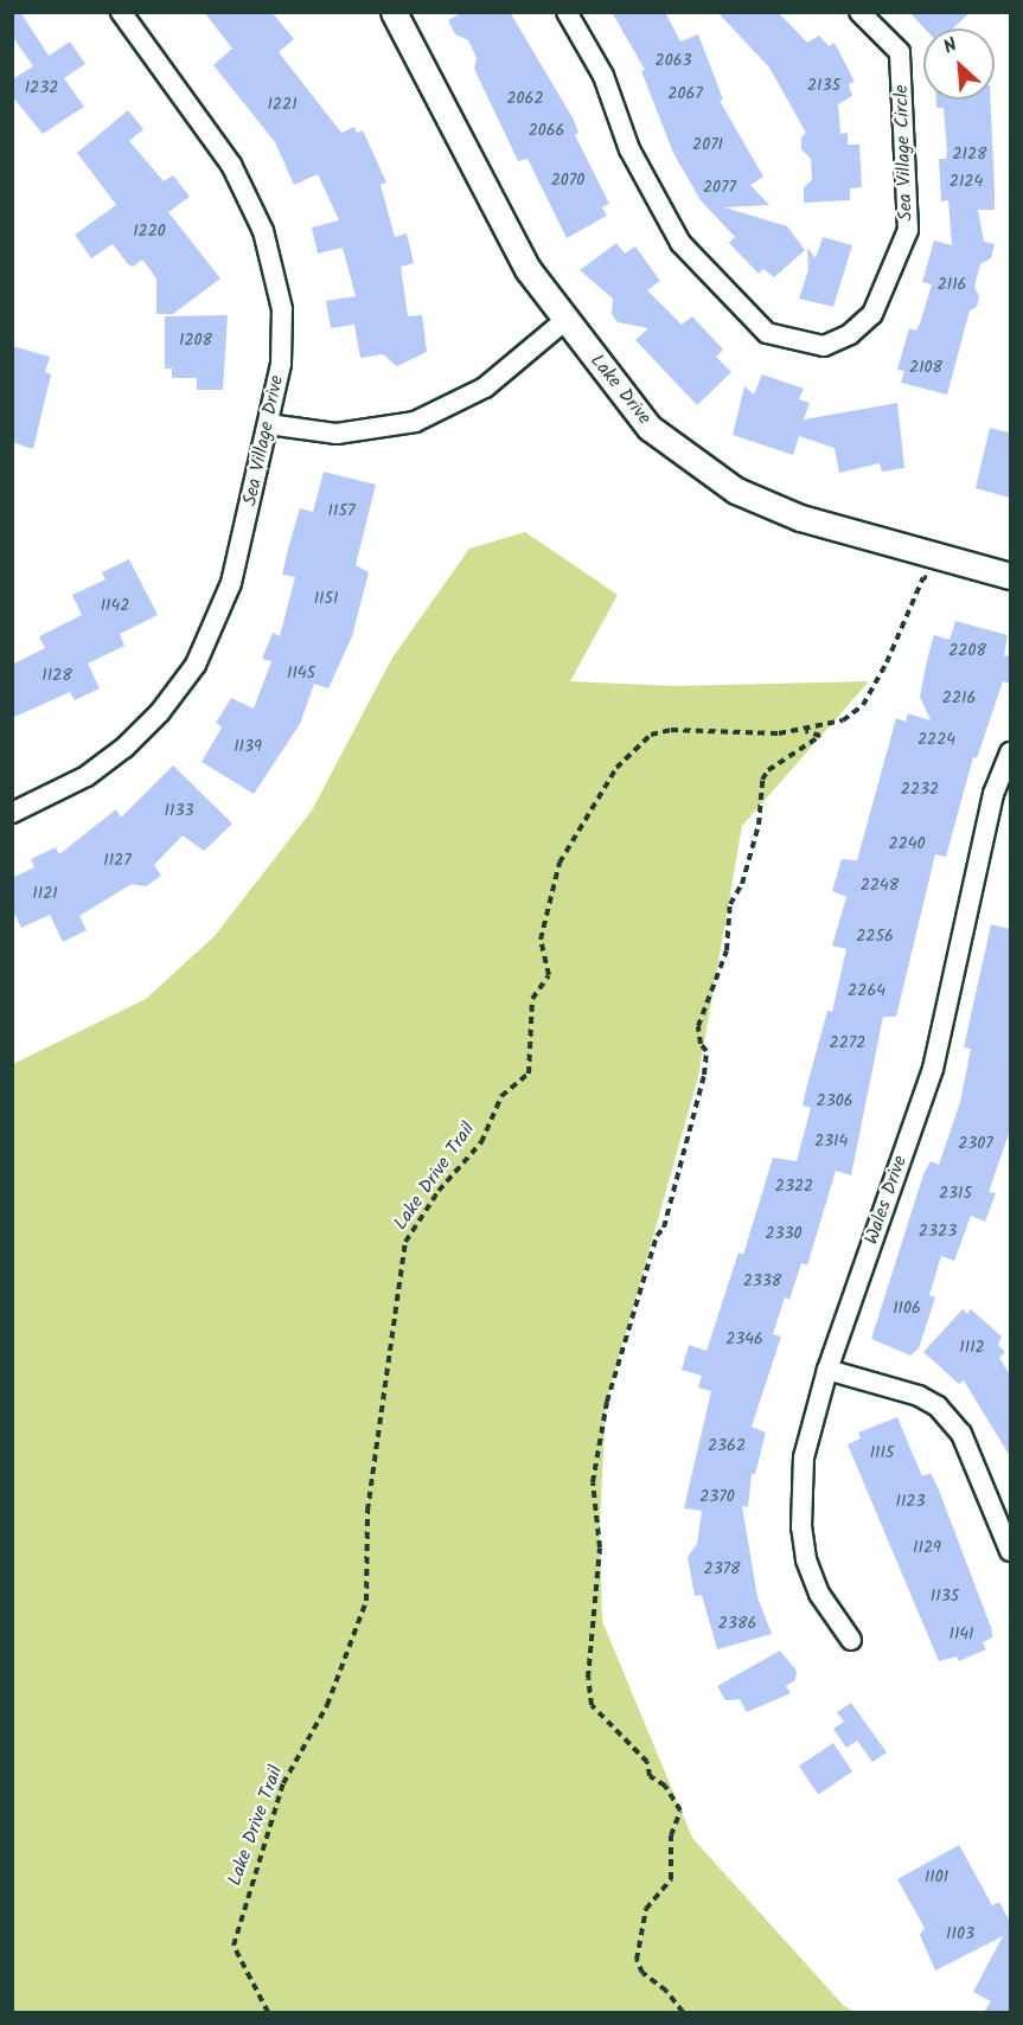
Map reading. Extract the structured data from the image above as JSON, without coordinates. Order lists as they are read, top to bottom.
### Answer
{
  "streets": {
    "street": [
      "Sea Village Circle",
      "Lake Drive",
      "Sea Village Drive",
      "Wales Drive"
    ],
    "path": ["Lake Drive Trail"]
  },
  "house_numbers": [
    "2063",
    "2135",
    "1232",
    "2067",
    "2062",
    "1221",
    "2066",
    "2071",
    "2128",
    "2070",
    "2124",
    "2077",
    "1220",
    "2116",
    "1208",
    "2108",
    "1157",
    "1151",
    "1142",
    "2208",
    "1145",
    "1128",
    "2216",
    "2224",
    "1139",
    "2232",
    "1133",
    "2240",
    "1127",
    "2248",
    "1121",
    "2256",
    "2264",
    "2272",
    "2306",
    "2314",
    "2307",
    "2322",
    "2315",
    "2323",
    "2330",
    "2338",
    "1106",
    "2346",
    "1112",
    "2362",
    "1115",
    "2370",
    "1123",
    "1129",
    "2378",
    "1135",
    "2386",
    "1141",
    "1101",
    "1103"
  ],
  "north": "top left"
}
